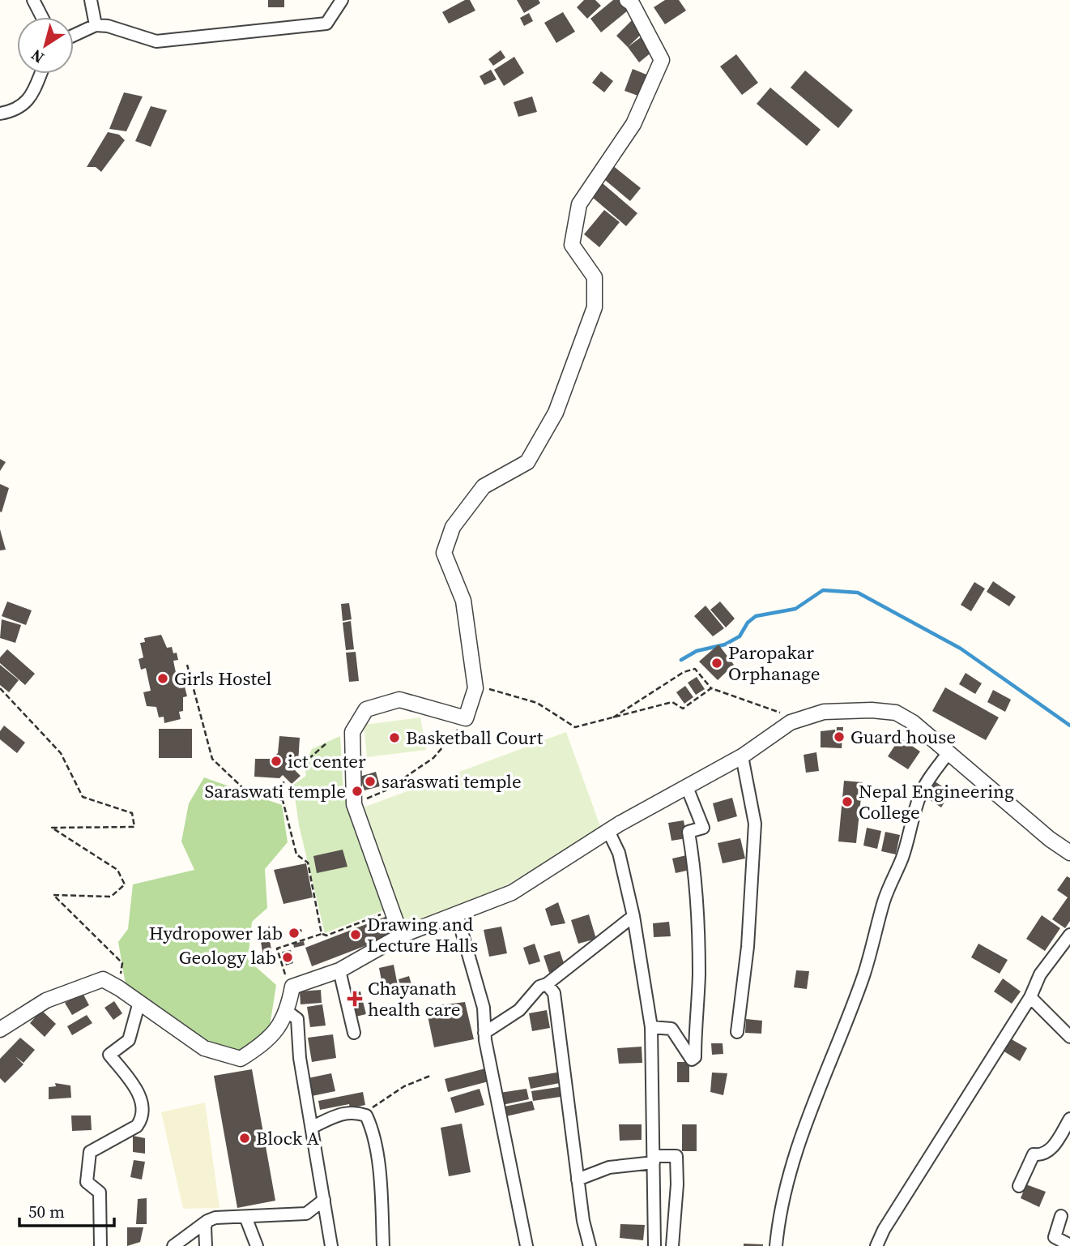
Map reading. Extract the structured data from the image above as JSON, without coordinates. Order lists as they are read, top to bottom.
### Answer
{
  "places": {
    "other": [
      "Paropakar Orphanage",
      "Girls Hostel",
      "Guard house",
      "Basketball Court",
      "ict center",
      "saraswati temple",
      "Saraswati temple",
      "Nepal Engineering College",
      "Hydropower lab",
      "Drawing and Lecture Halls",
      "Geology lab",
      "Block A"
    ],
    "health": ["Chayanath health care"]
  },
  "scale_bar": "50 m",
  "north": "bottom left"
}
